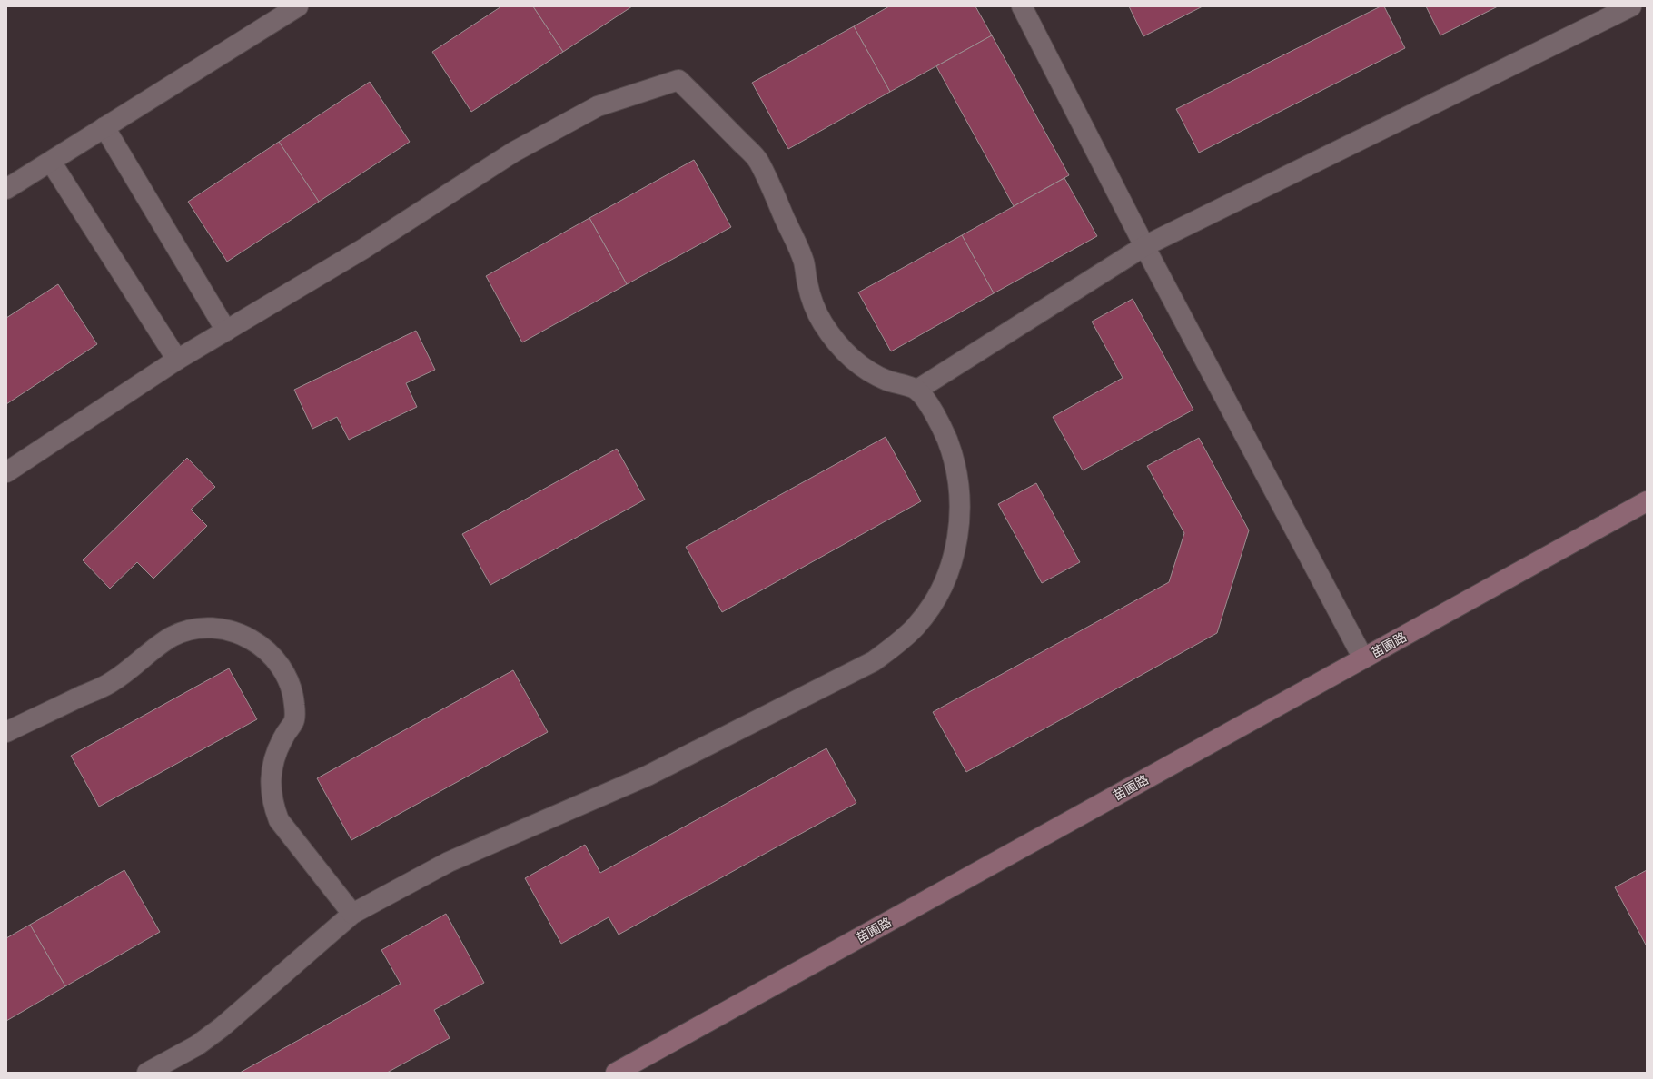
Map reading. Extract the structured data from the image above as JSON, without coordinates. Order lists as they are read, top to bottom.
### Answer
{
  "streets": {
    "street": ["苗圃路"]
  }
}
